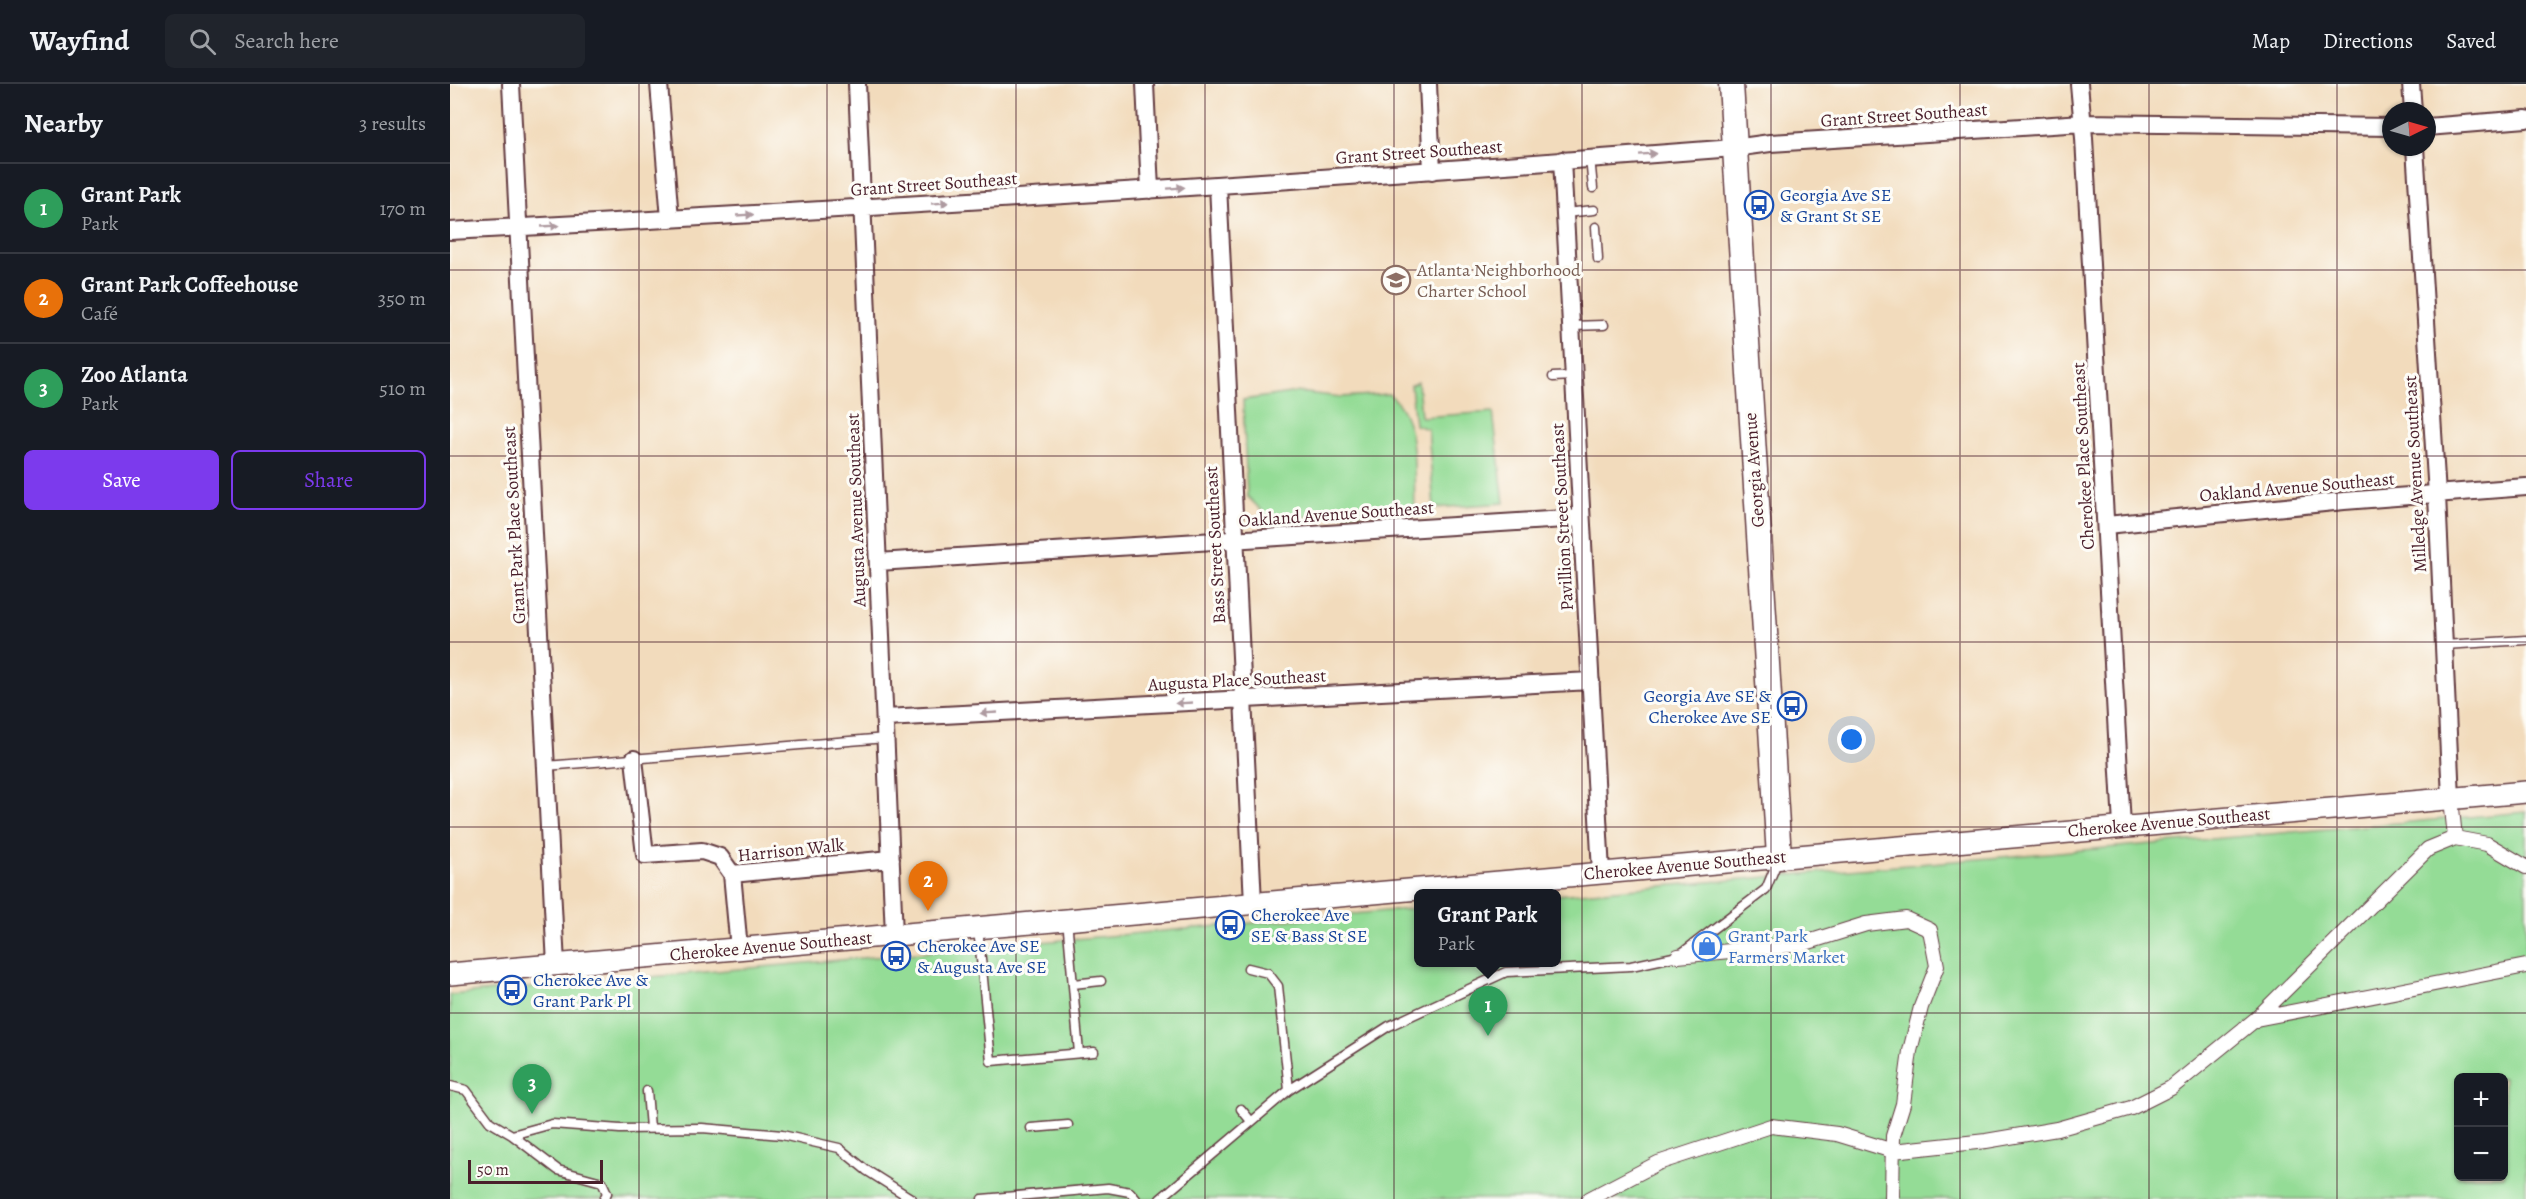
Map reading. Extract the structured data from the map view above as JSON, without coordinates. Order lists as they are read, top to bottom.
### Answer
{
  "streets": {
    "main road": ["Georgia Avenue"],
    "street": [
      "Grant Street Southeast",
      "Cherokee Place Southeast",
      "Milledge Avenue Southeast",
      "Oakland Avenue Southeast",
      "Augusta Avenue Southeast",
      "Pavillion Street Southeast",
      "Grant Park Place Southeast",
      "Bass Street Southeast",
      "Augusta Place Southeast",
      "Cherokee Avenue Southeast",
      "Harrison Walk"
    ]
  },
  "crossings": [
    ["Grant Street Southeast", "Cherokee Place Southeast"],
    ["Grant Street Southeast", "Georgia Avenue"],
    ["Grant Street Southeast", "Augusta Avenue Southeast"],
    ["Grant Street Southeast", "Pavillion Street Southeast"],
    ["Grant Street Southeast", "Grant Park Place Southeast"],
    ["Grant Street Southeast", "Bass Street Southeast"],
    ["Cherokee Place Southeast", "Oakland Avenue Southeast"],
    ["Cherokee Place Southeast", "Cherokee Avenue Southeast"],
    ["Georgia Avenue", "Cherokee Avenue Southeast"],
    ["Milledge Avenue Southeast", "Oakland Avenue Southeast"],
    ["Milledge Avenue Southeast", "Cherokee Avenue Southeast"],
    ["Oakland Avenue Southeast", "Augusta Avenue Southeast"],
    ["Oakland Avenue Southeast", "Pavillion Street Southeast"],
    ["Oakland Avenue Southeast", "Bass Street Southeast"],
    ["Augusta Avenue Southeast", "Augusta Place Southeast"],
    ["Augusta Avenue Southeast", "Cherokee Avenue Southeast"],
    ["Augusta Avenue Southeast", "Harrison Walk"],
    ["Pavillion Street Southeast", "Augusta Place Southeast"],
    ["Pavillion Street Southeast", "Cherokee Avenue Southeast"],
    ["Grant Park Place Southeast", "Cherokee Avenue Southeast"],
    ["Bass Street Southeast", "Augusta Place Southeast"],
    ["Bass Street Southeast", "Cherokee Avenue Southeast"],
    ["Cherokee Avenue Southeast", "Harrison Walk"]
  ],
  "one_way": ["Grant Street Southeast", "Augusta Place Southeast"],
  "places": {
    "bus stop": [
      "Georgia Ave SE & Grant St SE",
      "Georgia Ave SE & Cherokee Ave SE",
      "Cherokee Ave SE & Bass St SE",
      "Cherokee Ave SE & Augusta Ave SE",
      "Cherokee Ave & Grant Park Pl"
    ],
    "school or university": ["Atlanta Neighborhood Charter School"],
    "shop": ["Grant Park Farmers Market"]
  },
  "scale_bar": "50 m",
  "north": "right",
  "page": {
    "header": "Wayfind",
    "search": "Search here",
    "nav": ["Map", "Directions", "Saved"],
    "heading": ["Nearby", "3 results"],
    "list": [
      {
        "mark": "1",
        "name": "Grant Park",
        "note": "Park",
        "value": "170 m"
      },
      {
        "mark": "2",
        "name": "Grant Park Coffeehouse",
        "note": "Café",
        "value": "350 m"
      },
      {
        "mark": "3",
        "name": "Zoo Atlanta",
        "note": "Park",
        "value": "510 m"
      }
    ],
    "buttons": ["Save", "Share"],
    "pins": ["2", "1", "3"],
    "popup": ["Grant Park", "Park"],
    "map_buttons": ["+", "−"],
    "scale": "50 m"
  }
}
